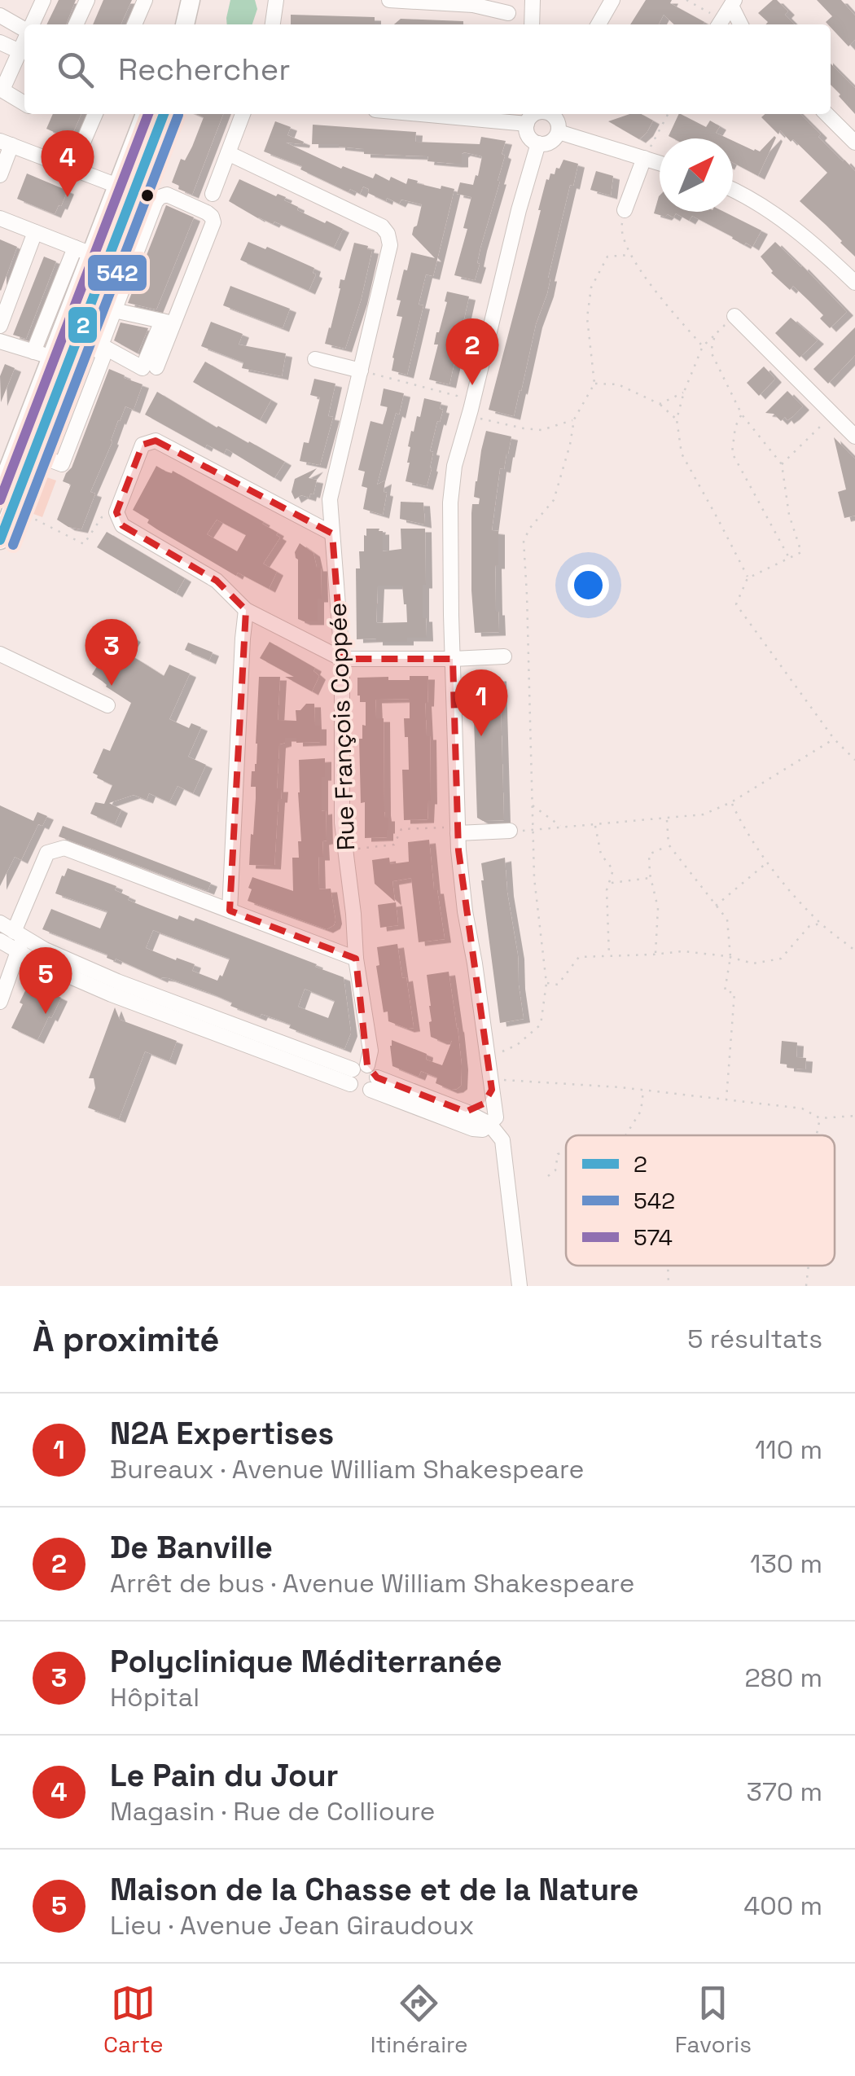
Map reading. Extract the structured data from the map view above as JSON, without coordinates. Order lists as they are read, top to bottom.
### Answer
{
  "streets": {
    "street": ["Rue François Coppée"]
  },
  "lines": ["transit line 2", "transit line 574", "transit line 542"],
  "legend": ["2", "542", "574"],
  "north": "top right",
  "page": {
    "search": "Rechercher",
    "pins": [
      "4",
      "2",
      "3",
      "1",
      "5"
    ],
    "heading": ["À proximité", "5 résultats"],
    "list": [
      {
        "mark": "1",
        "name": "N2A Expertises",
        "note": "Bureaux · Avenue William Shakespeare",
        "value": "110 m"
      },
      {
        "mark": "2",
        "name": "De Banville",
        "note": "Arrêt de bus · Avenue William Shakespeare",
        "value": "130 m"
      },
      {
        "mark": "3",
        "name": "Polyclinique Méditerranée",
        "note": "Hôpital",
        "value": "280 m"
      },
      {
        "mark": "4",
        "name": "Le Pain du Jour",
        "note": "Magasin · Rue de Collioure",
        "value": "370 m"
      },
      {
        "mark": "5",
        "name": "Maison de la Chasse et de la Nature",
        "note": "Lieu · Avenue Jean Giraudoux",
        "value": "400 m"
      }
    ],
    "nav": ["Carte", "Itinéraire", "Favoris"]
  }
}
